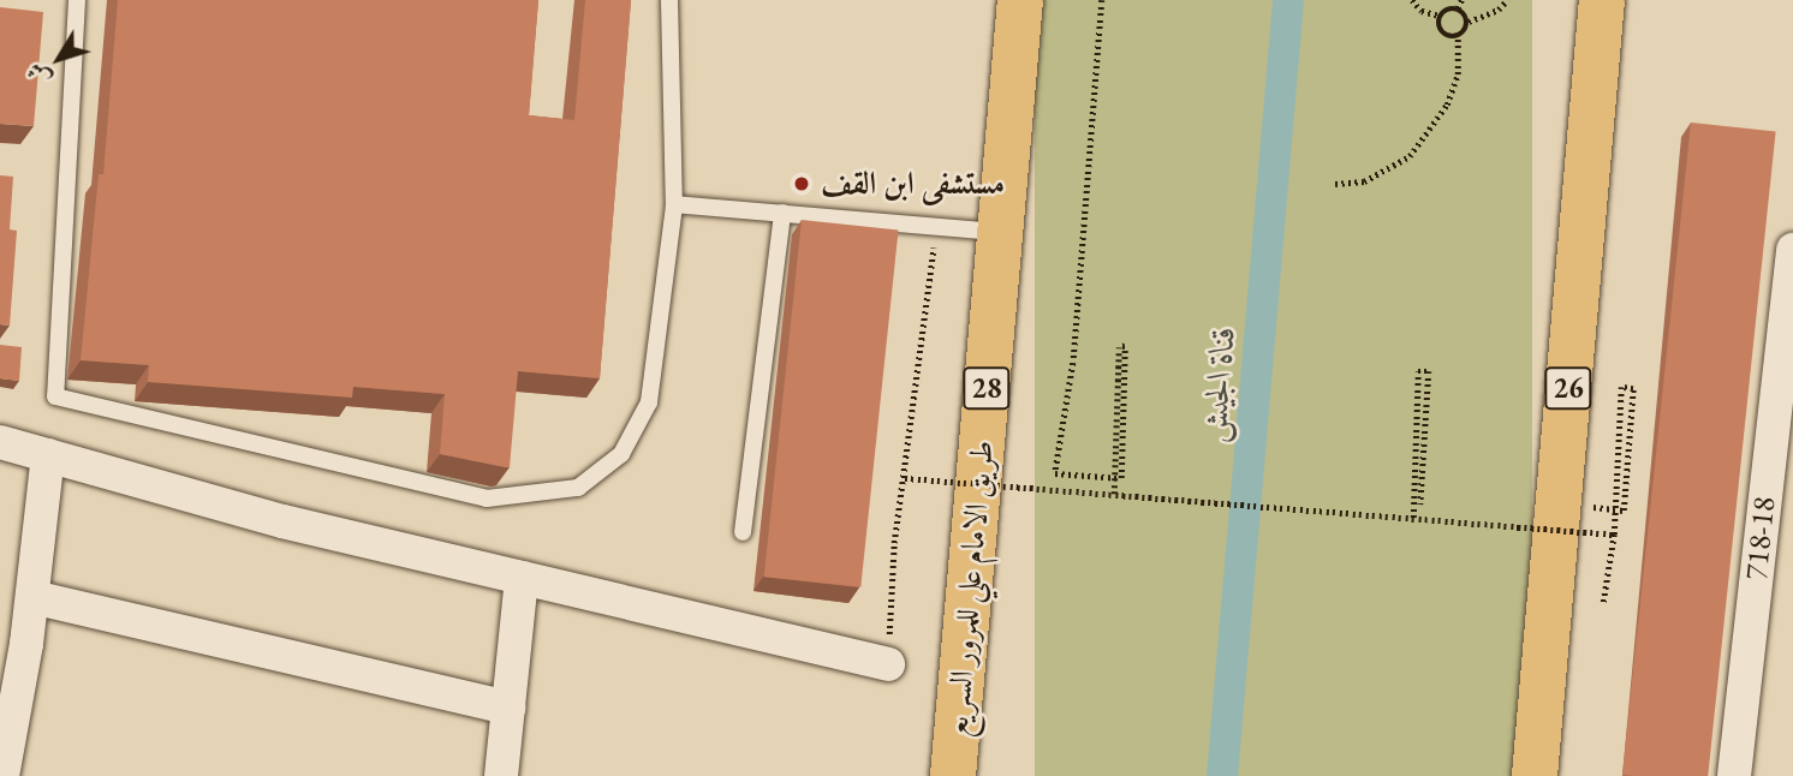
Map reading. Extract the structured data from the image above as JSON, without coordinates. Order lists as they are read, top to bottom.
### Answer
{
  "streets": {
    "highway": ["28", "26", "طريق الامام علي للمرور السريع"],
    "street": ["718-18"]
  },
  "water": ["قناة الجيش"],
  "places": ["مستشفى ابن القف"],
  "north": "bottom left"
}
